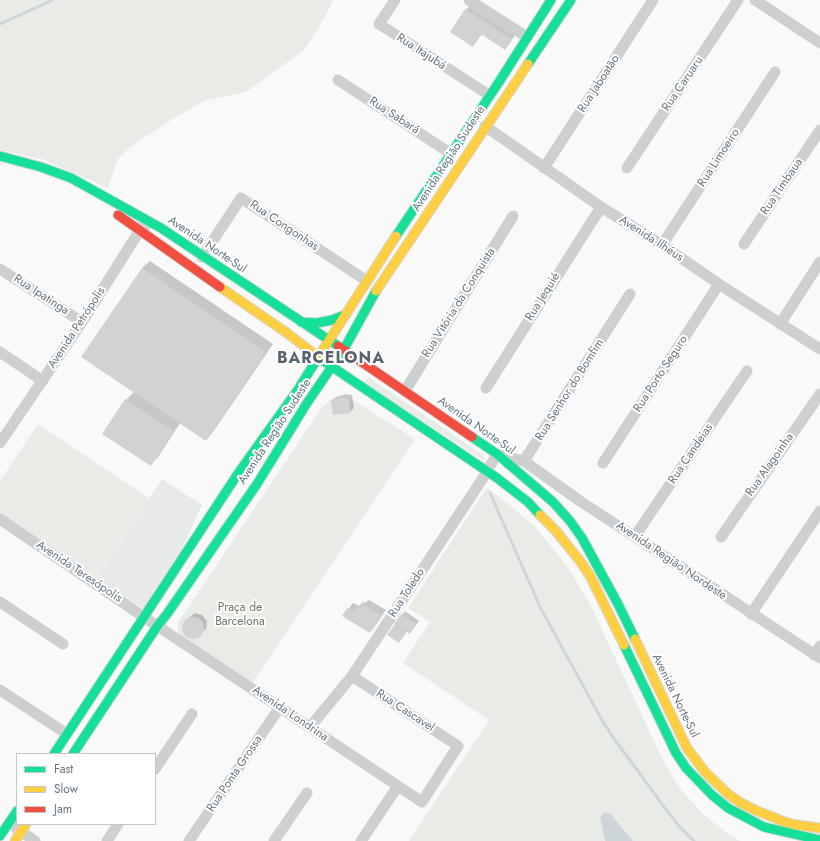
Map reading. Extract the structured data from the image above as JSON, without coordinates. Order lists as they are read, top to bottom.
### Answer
{
  "streets": {
    "main road": ["Avenida Região Sudeste", "Avenida Norte-Sul"],
    "street": [
      "Rua Itajubá",
      "Rua Jaboatão",
      "Rua Caruaru",
      "Rua Sabará",
      "Rua Limoeiro",
      "Rua Timbaua",
      "Rua Congonhas",
      "Avenida Ilhéus",
      "Rua Ipatinga",
      "Rua Jequié",
      "Rua Vitória da Conquista",
      "Avenida Petrópolis",
      "Rua Porto Seguro",
      "Rua Senhor do Bomfim",
      "Rua Candeias",
      "Rua Alagoinha",
      "Avenida Região Nordeste",
      "Avenida Teresópolis",
      "Rua Toledo",
      "Rua Cascavel",
      "Avenida Londrina",
      "Rua Ponta Grossa"
    ]
  },
  "crossings": [
    ["Rua Itajubá", "Avenida Região Sudeste"],
    ["Rua Jaboatão", "Avenida Ilhéus"],
    ["Rua Sabará", "Avenida Região Sudeste"],
    ["Rua Limoeiro", "Avenida Ilhéus"],
    ["Avenida Região Sudeste", "Rua Congonhas"],
    ["Avenida Região Sudeste", "Avenida Ilhéus"],
    ["Avenida Região Sudeste", "Avenida Norte-Sul"],
    ["Avenida Região Sudeste", "Avenida Teresópolis"],
    ["Avenida Região Sudeste", "Avenida Londrina"],
    ["Rua Congonhas", "Avenida Norte-Sul"],
    ["Avenida Ilhéus", "Rua Jequié"],
    ["Avenida Ilhéus", "Rua Porto Seguro"],
    ["Avenida Norte-Sul", "Rua Vitória da Conquista"],
    ["Avenida Norte-Sul", "Avenida Petrópolis"],
    ["Avenida Norte-Sul", "Rua Toledo"],
    ["Rua Ipatinga", "Avenida Petrópolis"],
    ["Rua Senhor do Bomfim", "Avenida Região Nordeste"],
    ["Rua Candeias", "Avenida Região Nordeste"],
    ["Avenida Teresópolis", "Avenida Londrina"],
    ["Rua Toledo", "Rua Cascavel"],
    ["Rua Toledo", "Avenida Londrina"],
    ["Rua Cascavel", "Avenida Londrina"],
    ["Avenida Londrina", "Rua Ponta Grossa"]
  ],
  "districts": ["BARCELONA"],
  "parks": ["Praça de Barcelona"],
  "legend": ["Fast", "Slow", "Jam"]
}
